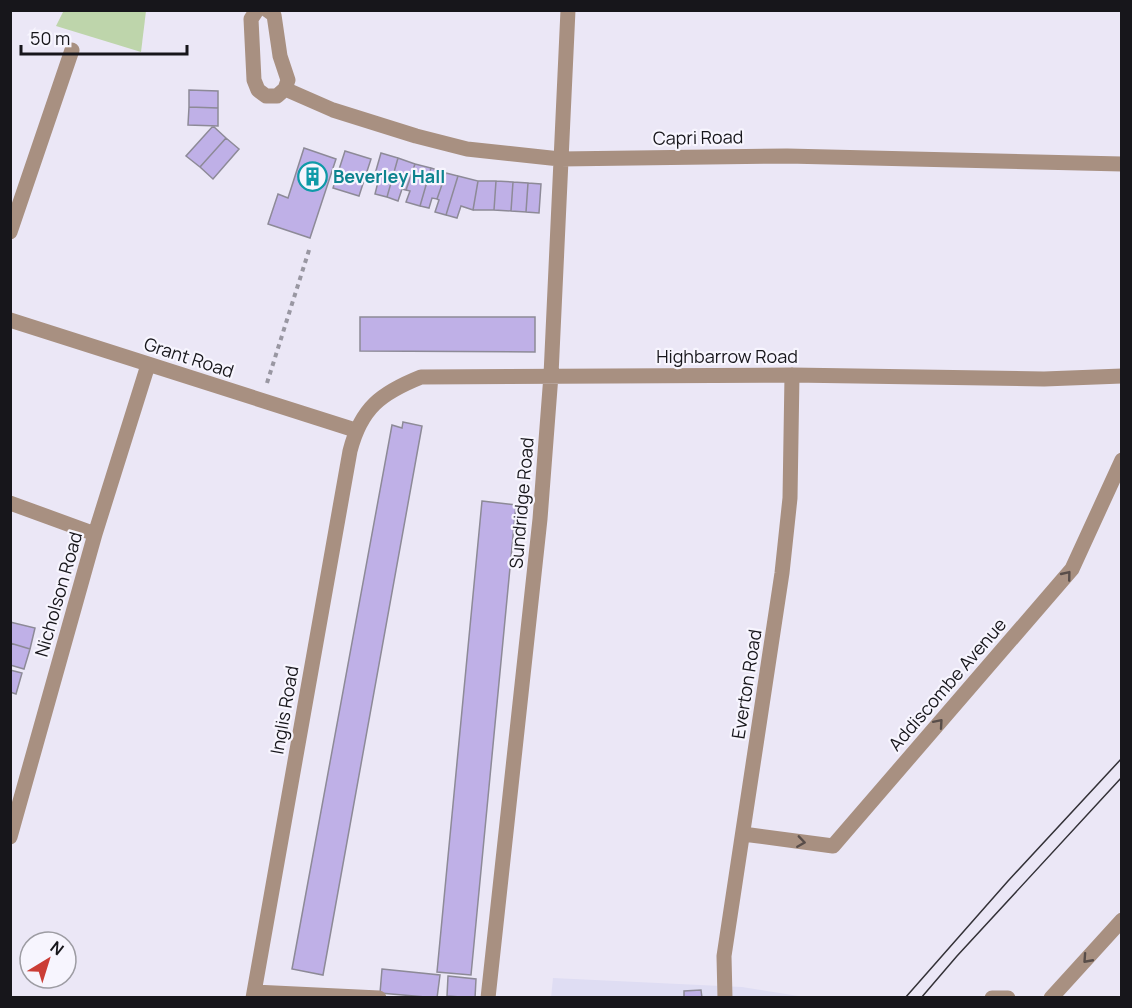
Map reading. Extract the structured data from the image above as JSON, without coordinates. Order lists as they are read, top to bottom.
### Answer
{
  "streets": {
    "street": [
      "Capri Road",
      "Highbarrow Road",
      "Grant Road",
      "Sundridge Road",
      "Nicholson Road",
      "Everton Road",
      "Addiscombe Avenue",
      "Inglis Road"
    ]
  },
  "crossings": [
    ["Capri Road", "Sundridge Road"],
    ["Highbarrow Road", "Grant Road"],
    ["Highbarrow Road", "Sundridge Road"],
    ["Highbarrow Road", "Everton Road"],
    ["Highbarrow Road", "Inglis Road"],
    ["Grant Road", "Nicholson Road"],
    ["Grant Road", "Inglis Road"],
    ["Everton Road", "Addiscombe Avenue"]
  ],
  "one_way": ["Addiscombe Avenue"],
  "places": {
    "building": ["Beverley Hall"]
  },
  "scale_bar": "50 m",
  "north": "top right"
}
